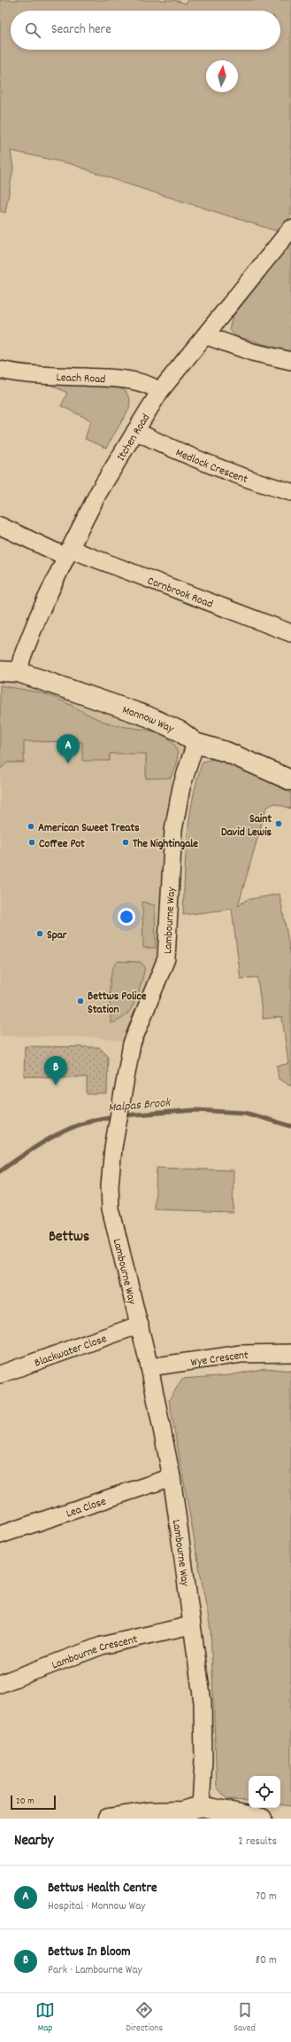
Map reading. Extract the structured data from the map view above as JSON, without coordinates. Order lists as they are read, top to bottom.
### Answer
{
  "streets": {
    "street": [
      "Leach Road",
      "Itchen Road",
      "Medlock Crescent",
      "Cornbrook Road",
      "Monnow Way",
      "Lambourne Way",
      "Blackwater Close",
      "Wye Crescent",
      "Lea Close",
      "Lambourne Crescent"
    ]
  },
  "crossings": [
    ["Leach Road", "Itchen Road"],
    ["Itchen Road", "Medlock Crescent"],
    ["Itchen Road", "Cornbrook Road"],
    ["Itchen Road", "Monnow Way"],
    ["Monnow Way", "Lambourne Way"],
    ["Lambourne Way", "Blackwater Close"],
    ["Lambourne Way", "Wye Crescent"],
    ["Lambourne Way", "Lea Close"],
    ["Lambourne Way", "Lambourne Crescent"]
  ],
  "districts": ["Bettws"],
  "water": ["Malpas Brook"],
  "places": [
    "Saint David Lewis",
    "American Sweet Treats",
    "Coffee Pot",
    "The Nightingale",
    "Spar",
    "Bettws Police Station"
  ],
  "scale_bar": "20 m",
  "north": "top",
  "page": {
    "search": "Search here",
    "pins": ["A", "B"],
    "scale": "20 m",
    "heading": ["Nearby", "2 results"],
    "list": [
      {
        "mark": "A",
        "name": "Bettws Health Centre",
        "note": "Hospital · Monnow Way",
        "value": "70 m"
      },
      {
        "mark": "B",
        "name": "Bettws In Bloom",
        "note": "Park · Lambourne Way",
        "value": "80 m"
      }
    ],
    "nav": ["Map", "Directions", "Saved"]
  }
}
